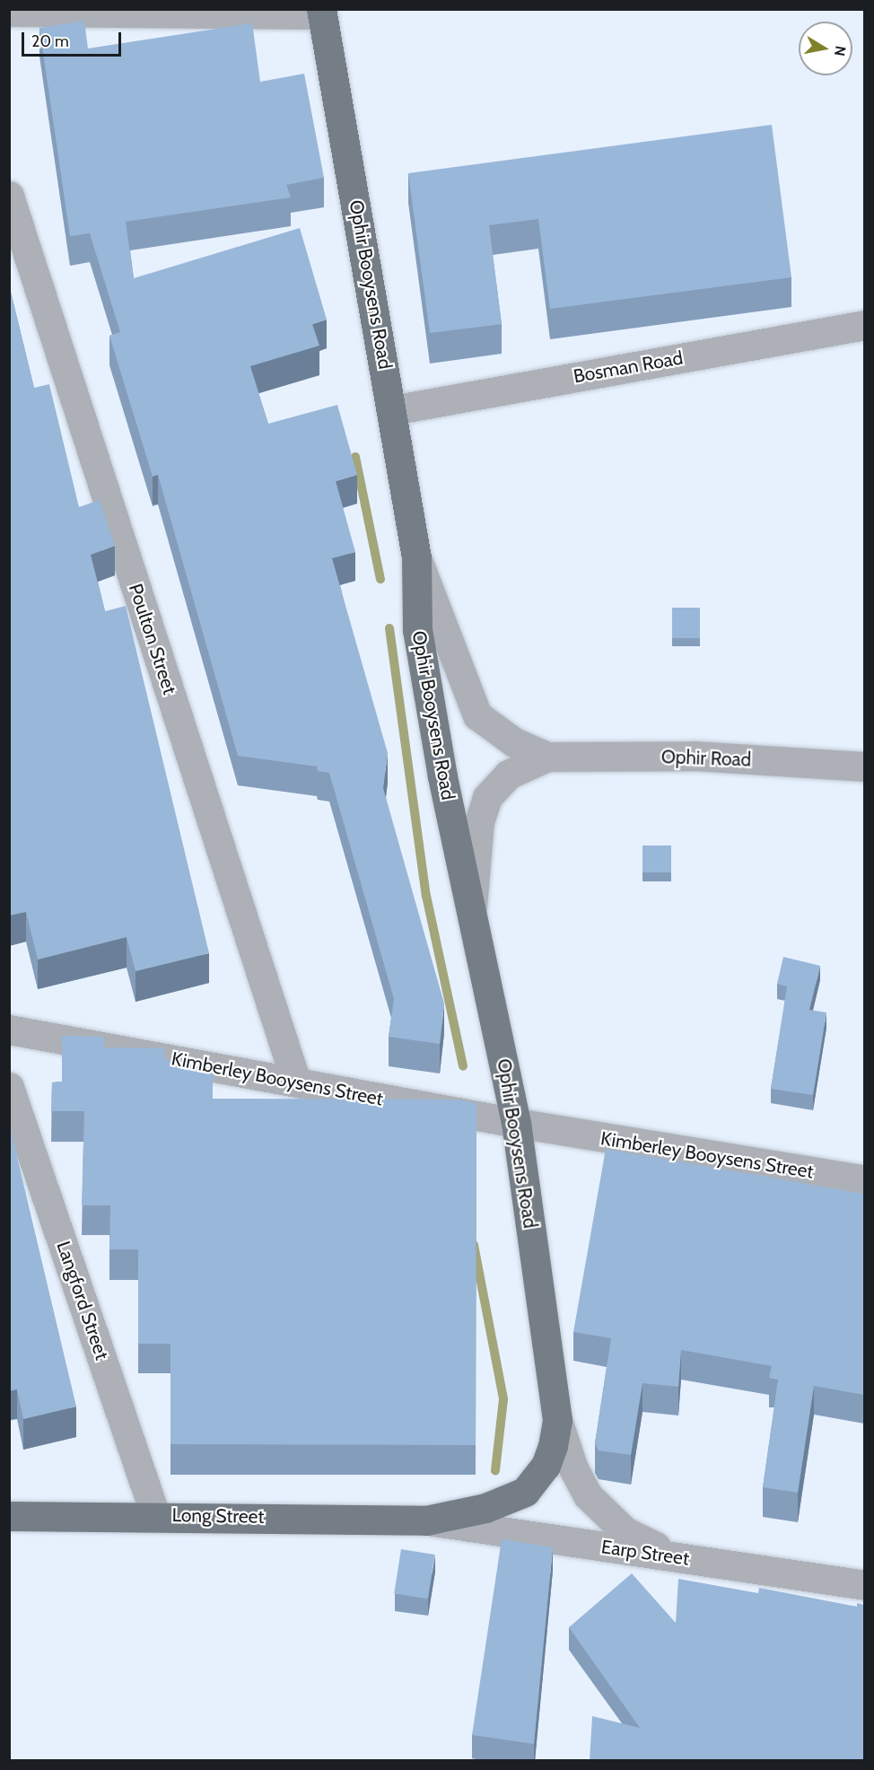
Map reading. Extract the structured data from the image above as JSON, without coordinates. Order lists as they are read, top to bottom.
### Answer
{
  "streets": {
    "main road": ["Ophir Booysens Road", "Long Street"],
    "street": [
      "Bosman Road",
      "Poulton Street",
      "Ophir Road",
      "Kimberley Booysens Street",
      "Langford Street",
      "Earp Street"
    ]
  },
  "crossings": [
    ["Ophir Booysens Road", "Bosman Road"],
    ["Ophir Booysens Road", "Kimberley Booysens Street"],
    ["Ophir Booysens Road", "Long Street"],
    ["Poulton Street", "Kimberley Booysens Street"],
    ["Langford Street", "Long Street"],
    ["Long Street", "Earp Street"]
  ],
  "scale_bar": "20 m",
  "north": "right"
}
